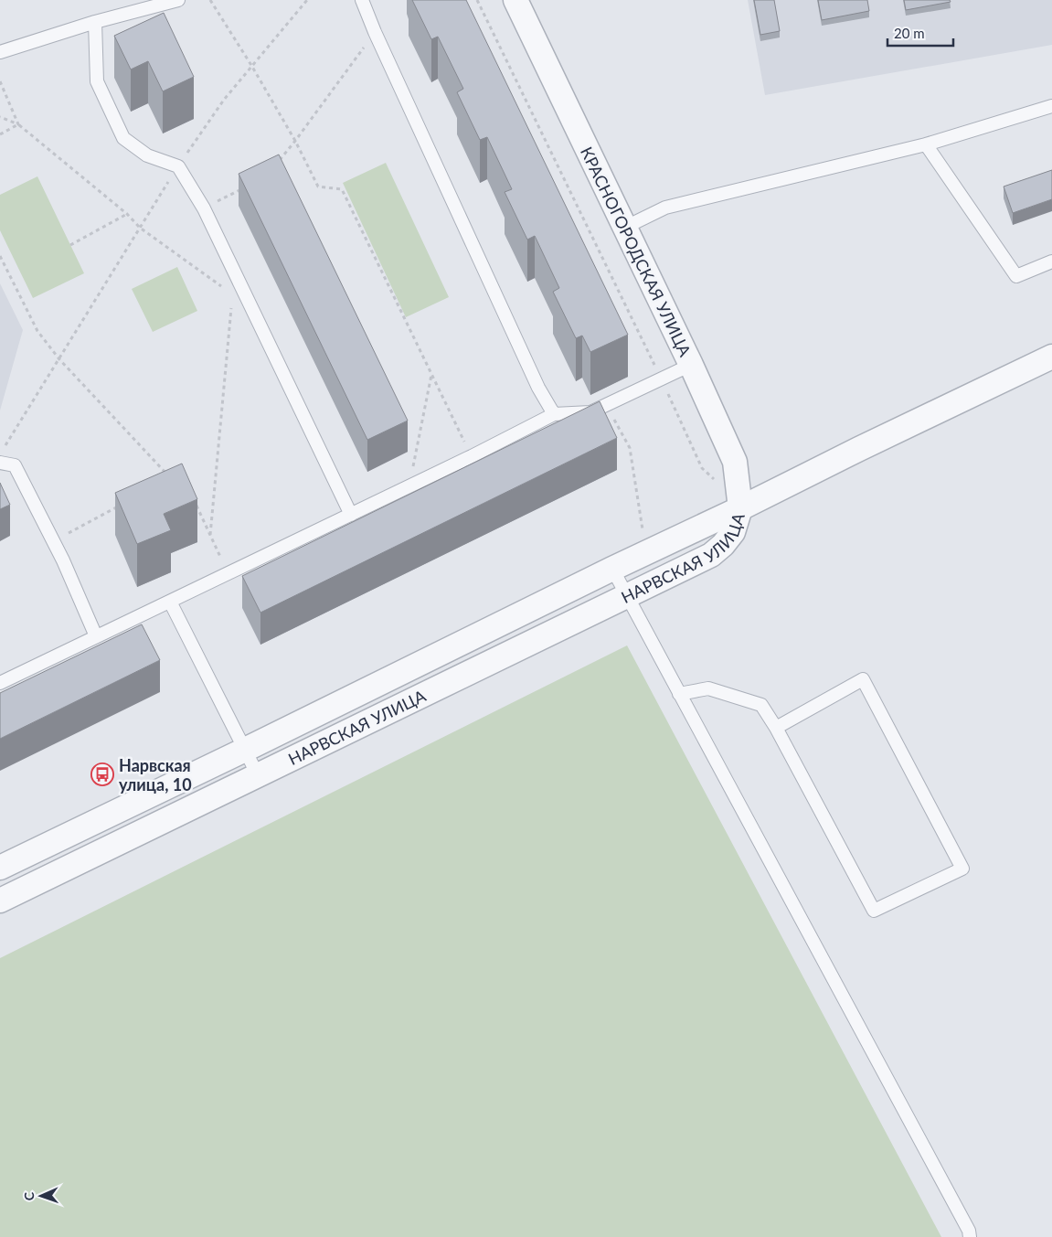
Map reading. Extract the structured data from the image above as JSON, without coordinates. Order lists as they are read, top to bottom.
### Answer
{
  "streets": {
    "street": ["КРАСНОГОРОДСКАЯ УЛИЦА", "НАРВСКАЯ УЛИЦА"]
  },
  "crossings": [
    ["КРАСНОГОРОДСКАЯ УЛИЦА", "НАРВСКАЯ УЛИЦА"]
  ],
  "places": {
    "bus stop": ["Нарвская улица, 10"]
  },
  "scale_bar": "20 m",
  "north": "left"
}
